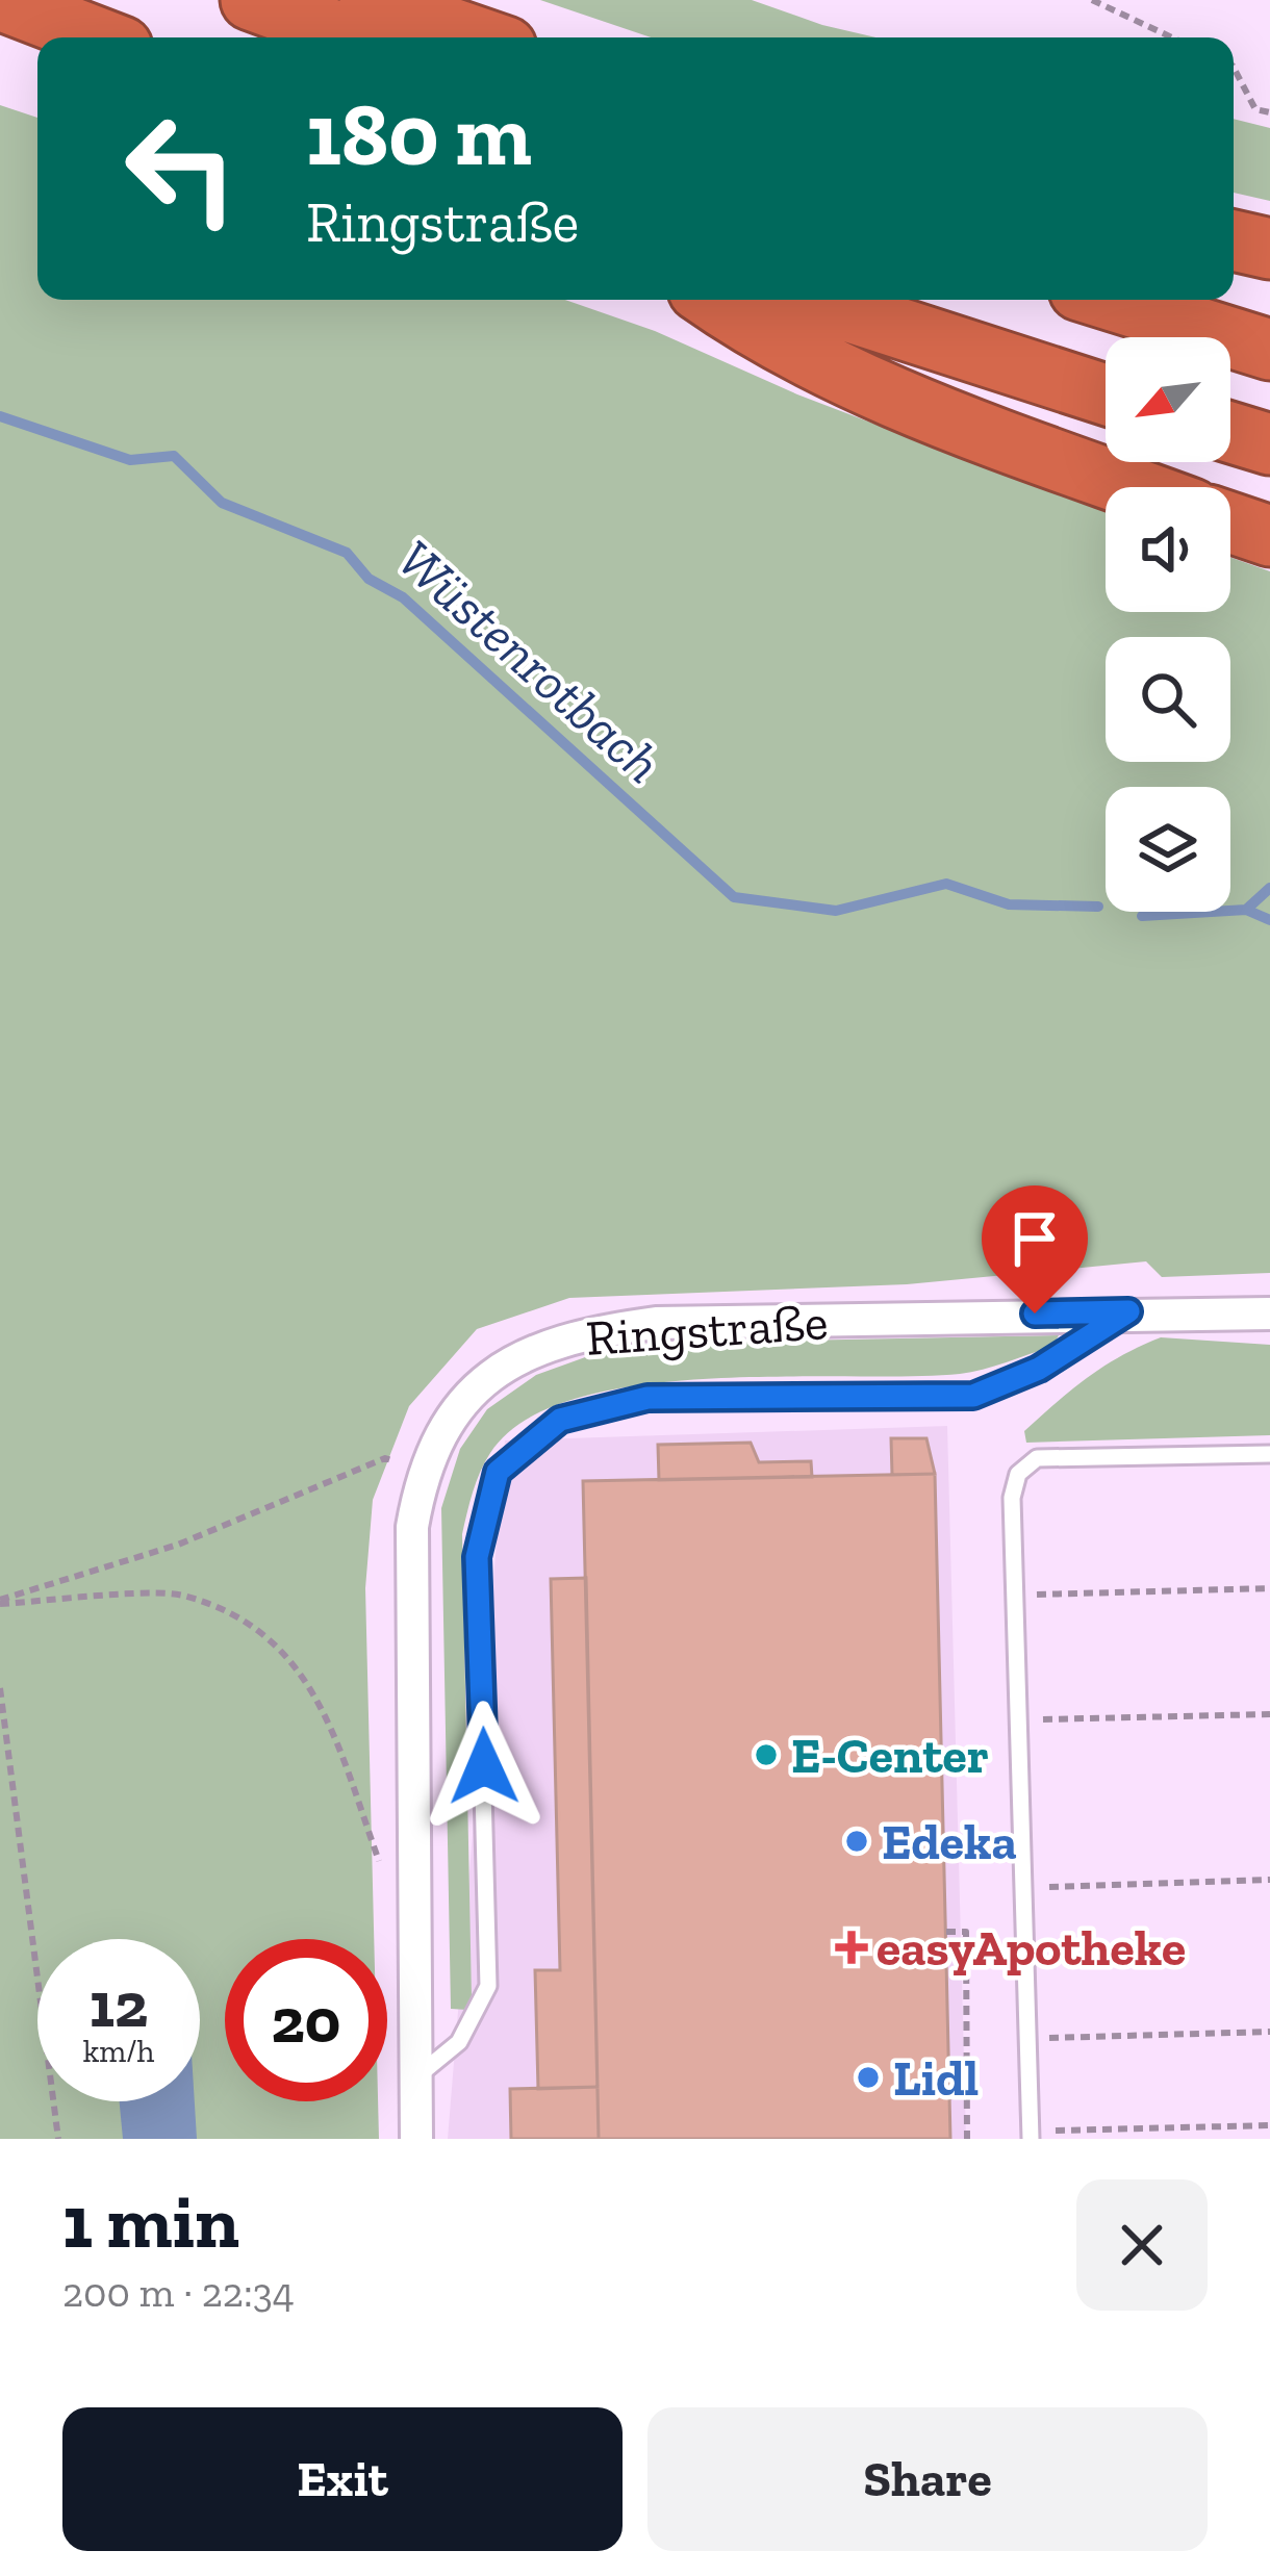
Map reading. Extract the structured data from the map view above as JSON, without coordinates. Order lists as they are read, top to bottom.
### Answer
{
  "streets": {
    "street": ["Ringstraße"]
  },
  "water": ["Wüstenrotbach"],
  "places": {
    "other": ["E-Center", "Edeka", "Lidl"],
    "health": ["easyApotheke"]
  },
  "north": "bottom left",
  "page": {
    "turn": ["180 m", "Ringstraße"],
    "speed": "12 km/h",
    "limit": "20",
    "heading": ["1 min", "200 m · 22:34"],
    "buttons": ["Exit", "Share"]
  }
}
